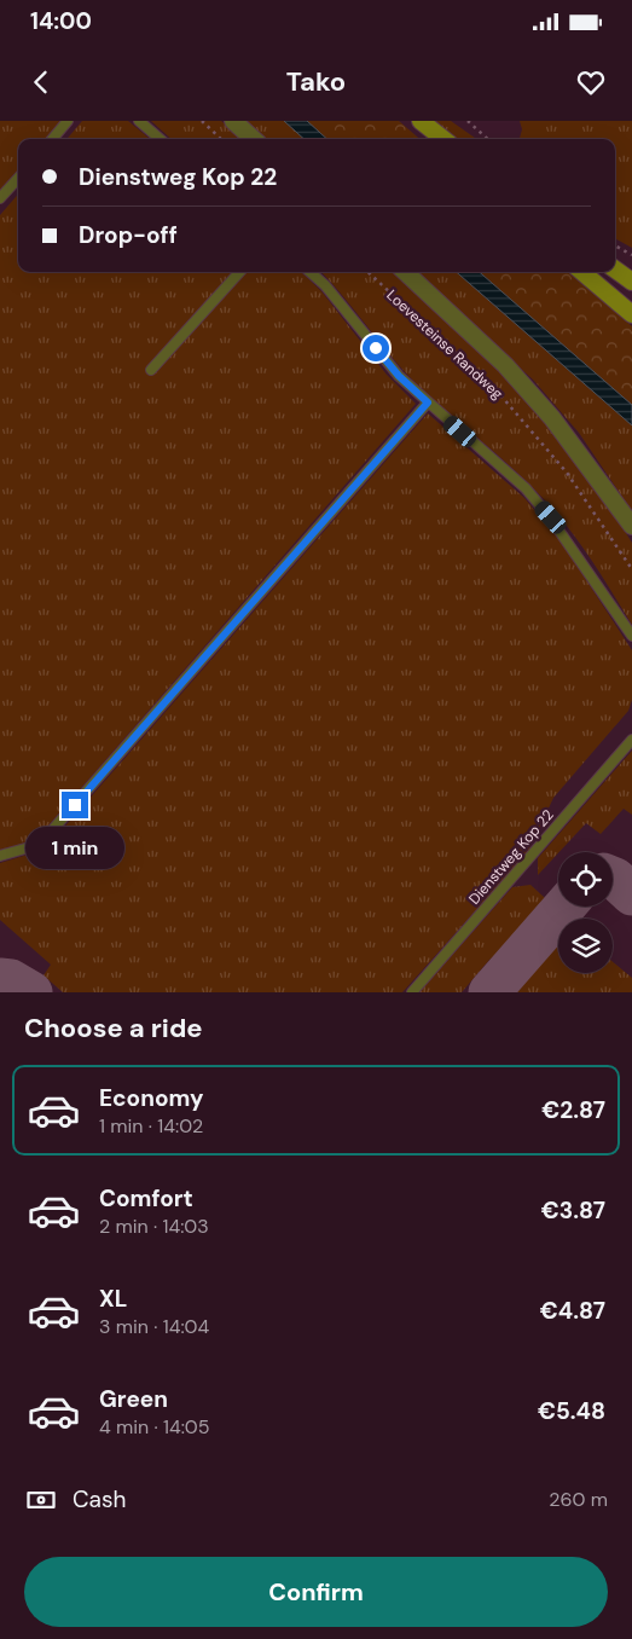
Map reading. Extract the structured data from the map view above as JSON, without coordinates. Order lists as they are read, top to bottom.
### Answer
{
  "streets": {
    "street": ["Loevesteinse Randweg"],
    "lane": ["Dienstweg Kop 22"]
  },
  "page": {
    "status": "14:00",
    "header": "Tako",
    "banner": ["Dienstweg Kop 22", "Drop-off"],
    "bubble": "1 min",
    "heading": "Choose a ride",
    "list": [
      {
        "name": "Economy",
        "note": "1 min · 14:02",
        "value": "€2.87"
      },
      {
        "name": "Comfort",
        "note": "2 min · 14:03",
        "value": "€3.87"
      },
      {
        "name": "XL",
        "note": "3 min · 14:04",
        "value": "€4.87"
      },
      {
        "name": "Green",
        "note": "4 min · 14:05",
        "value": "€5.48"
      }
    ],
    "pay": ["Cash", "260 m"],
    "buttons": "Confirm"
  }
}
